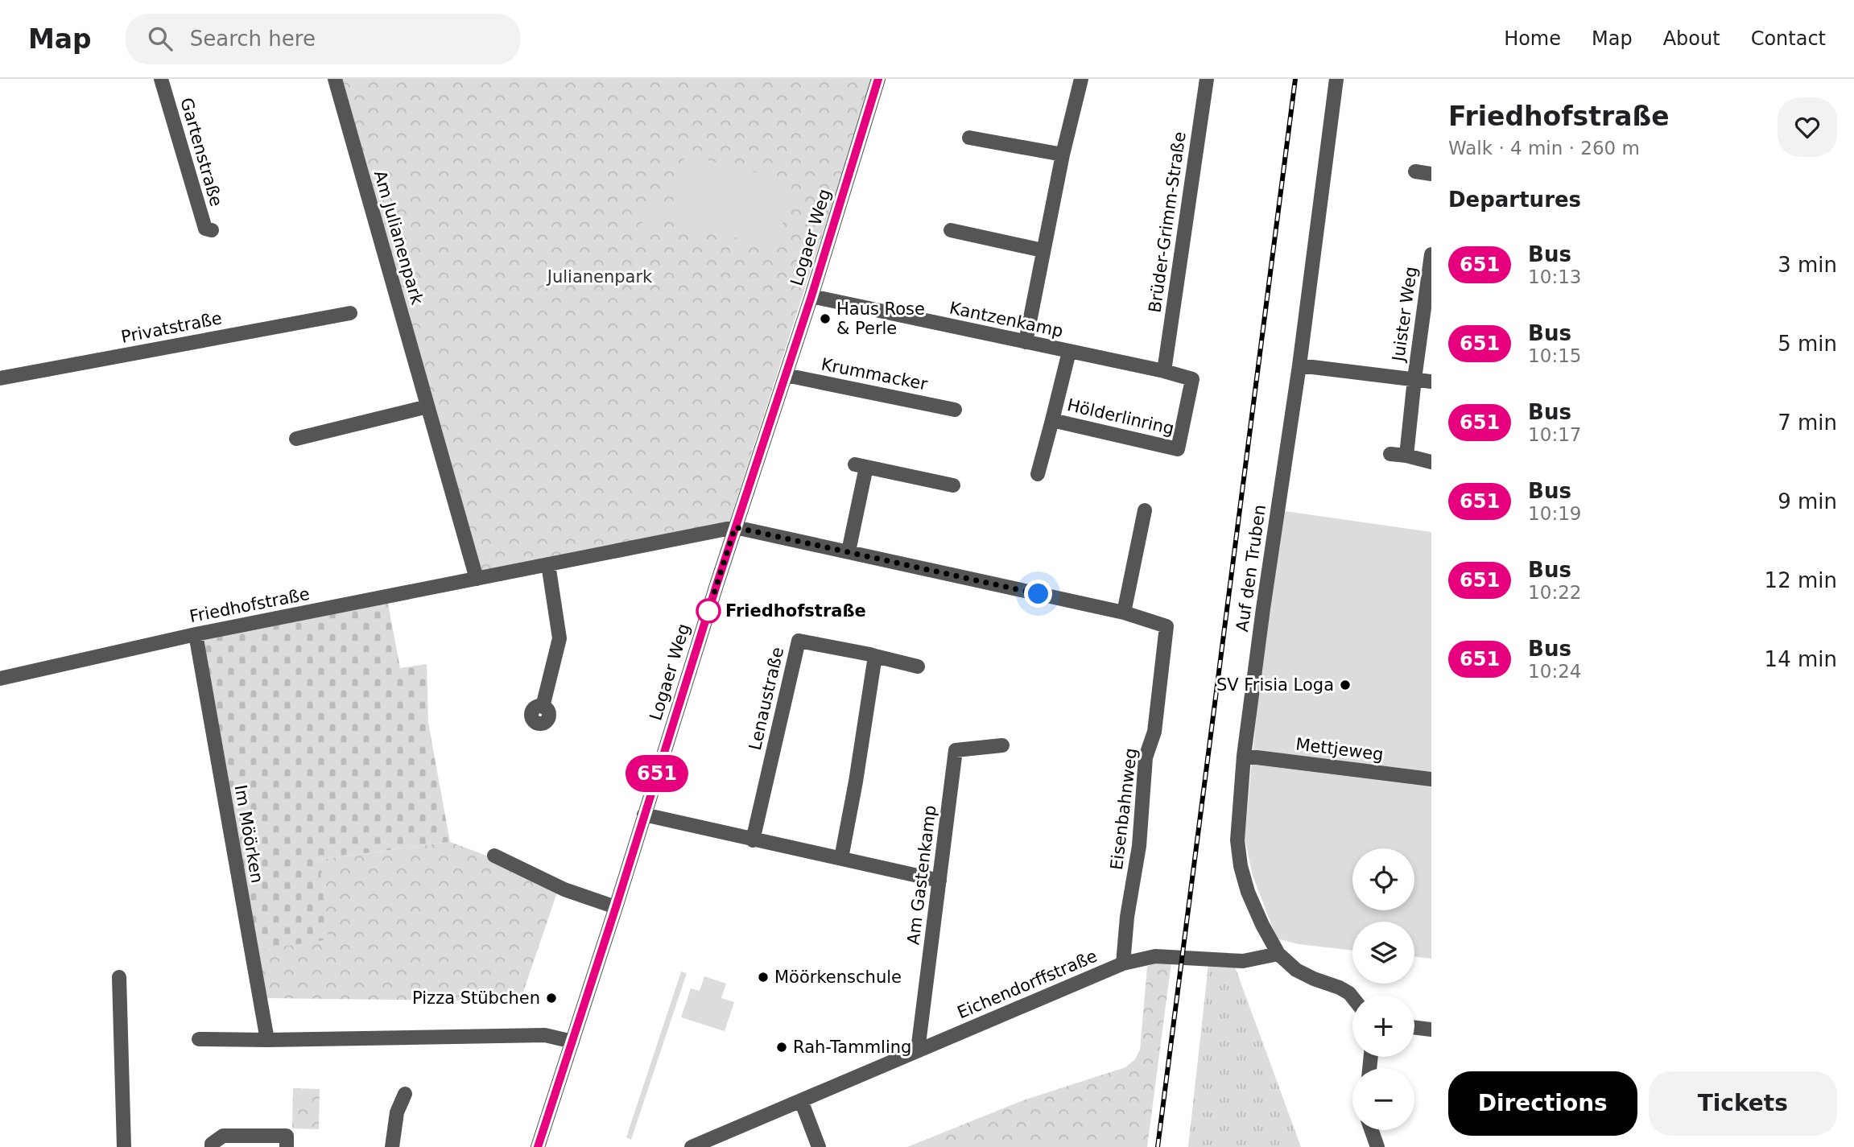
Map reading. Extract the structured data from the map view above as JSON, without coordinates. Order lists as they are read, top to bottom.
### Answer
{
  "streets": {
    "street": [
      "Gartenstraße",
      "Brüder-Grimm-Straße",
      "Am Julianenpark",
      "Logaer Weg",
      "Juister Weg",
      "Kantzenkamp",
      "Privatstraße",
      "Krummacker",
      "Hölderlinring",
      "Auf den Truben",
      "Friedhofstraße",
      "Lenaustraße",
      "Mettjeweg",
      "Eisenbahnweg",
      "Im Möörken",
      "Am Gastenkamp",
      "Eichendorffstraße"
    ]
  },
  "crossings": [
    ["Brüder-Grimm-Straße", "Kantzenkamp"],
    ["Am Julianenpark", "Friedhofstraße"],
    ["Logaer Weg", "Kantzenkamp"],
    ["Logaer Weg", "Krummacker"],
    ["Logaer Weg", "Friedhofstraße"],
    ["Kantzenkamp", "Hölderlinring"],
    ["Auf den Truben", "Mettjeweg"],
    ["Auf den Truben", "Eichendorffstraße"],
    ["Friedhofstraße", "Eisenbahnweg"],
    ["Friedhofstraße", "Im Möörken"],
    ["Eisenbahnweg", "Eichendorffstraße"],
    ["Am Gastenkamp", "Eichendorffstraße"]
  ],
  "parks": ["Julianenpark"],
  "places": [
    "Haus Rose & Perle",
    "Friedhofstraße",
    "SV Frisia Loga",
    "Möörkenschule",
    "Pizza Stübchen",
    "Rah-Tammling"
  ],
  "lines": ["bus line 651"],
  "page": {
    "header": "Map",
    "search": "Search here",
    "nav": [
      "Home",
      "Map",
      "About",
      "Contact"
    ],
    "on_map": "651",
    "heading": [
      ["Friedhofstraße", "Walk · 4 min · 260 m"],
      "Departures"
    ],
    "list": [
      {
        "mark": "651",
        "name": "Bus",
        "note": "10:13",
        "value": "3 min"
      },
      {
        "mark": "651",
        "name": "Bus",
        "note": "10:15",
        "value": "5 min"
      },
      {
        "mark": "651",
        "name": "Bus",
        "note": "10:17",
        "value": "7 min"
      },
      {
        "mark": "651",
        "name": "Bus",
        "note": "10:19",
        "value": "9 min"
      },
      {
        "mark": "651",
        "name": "Bus",
        "note": "10:22",
        "value": "12 min"
      },
      {
        "mark": "651",
        "name": "Bus",
        "note": "10:24",
        "value": "14 min"
      }
    ],
    "map_buttons": ["+", "−"],
    "buttons": ["Directions", "Tickets"]
  }
}
